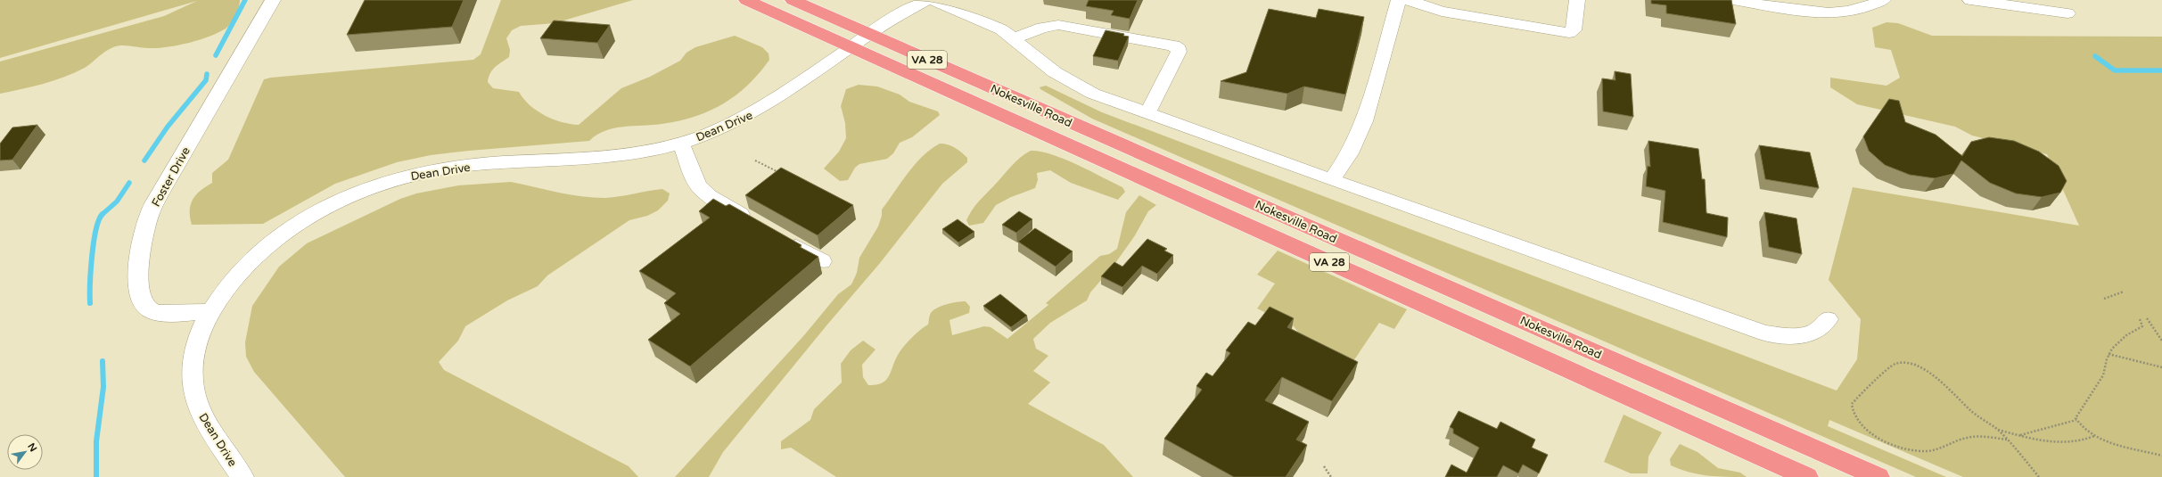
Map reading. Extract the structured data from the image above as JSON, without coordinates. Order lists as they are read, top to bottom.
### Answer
{
  "streets": {
    "highway": ["VA 28", "Nokesville Road"],
    "street": ["Dean Drive", "Foster Drive"]
  },
  "crossings": [
    ["Nokesville Road", "Dean Drive"],
    ["Dean Drive", "Foster Drive"]
  ],
  "north": "top right"
}
